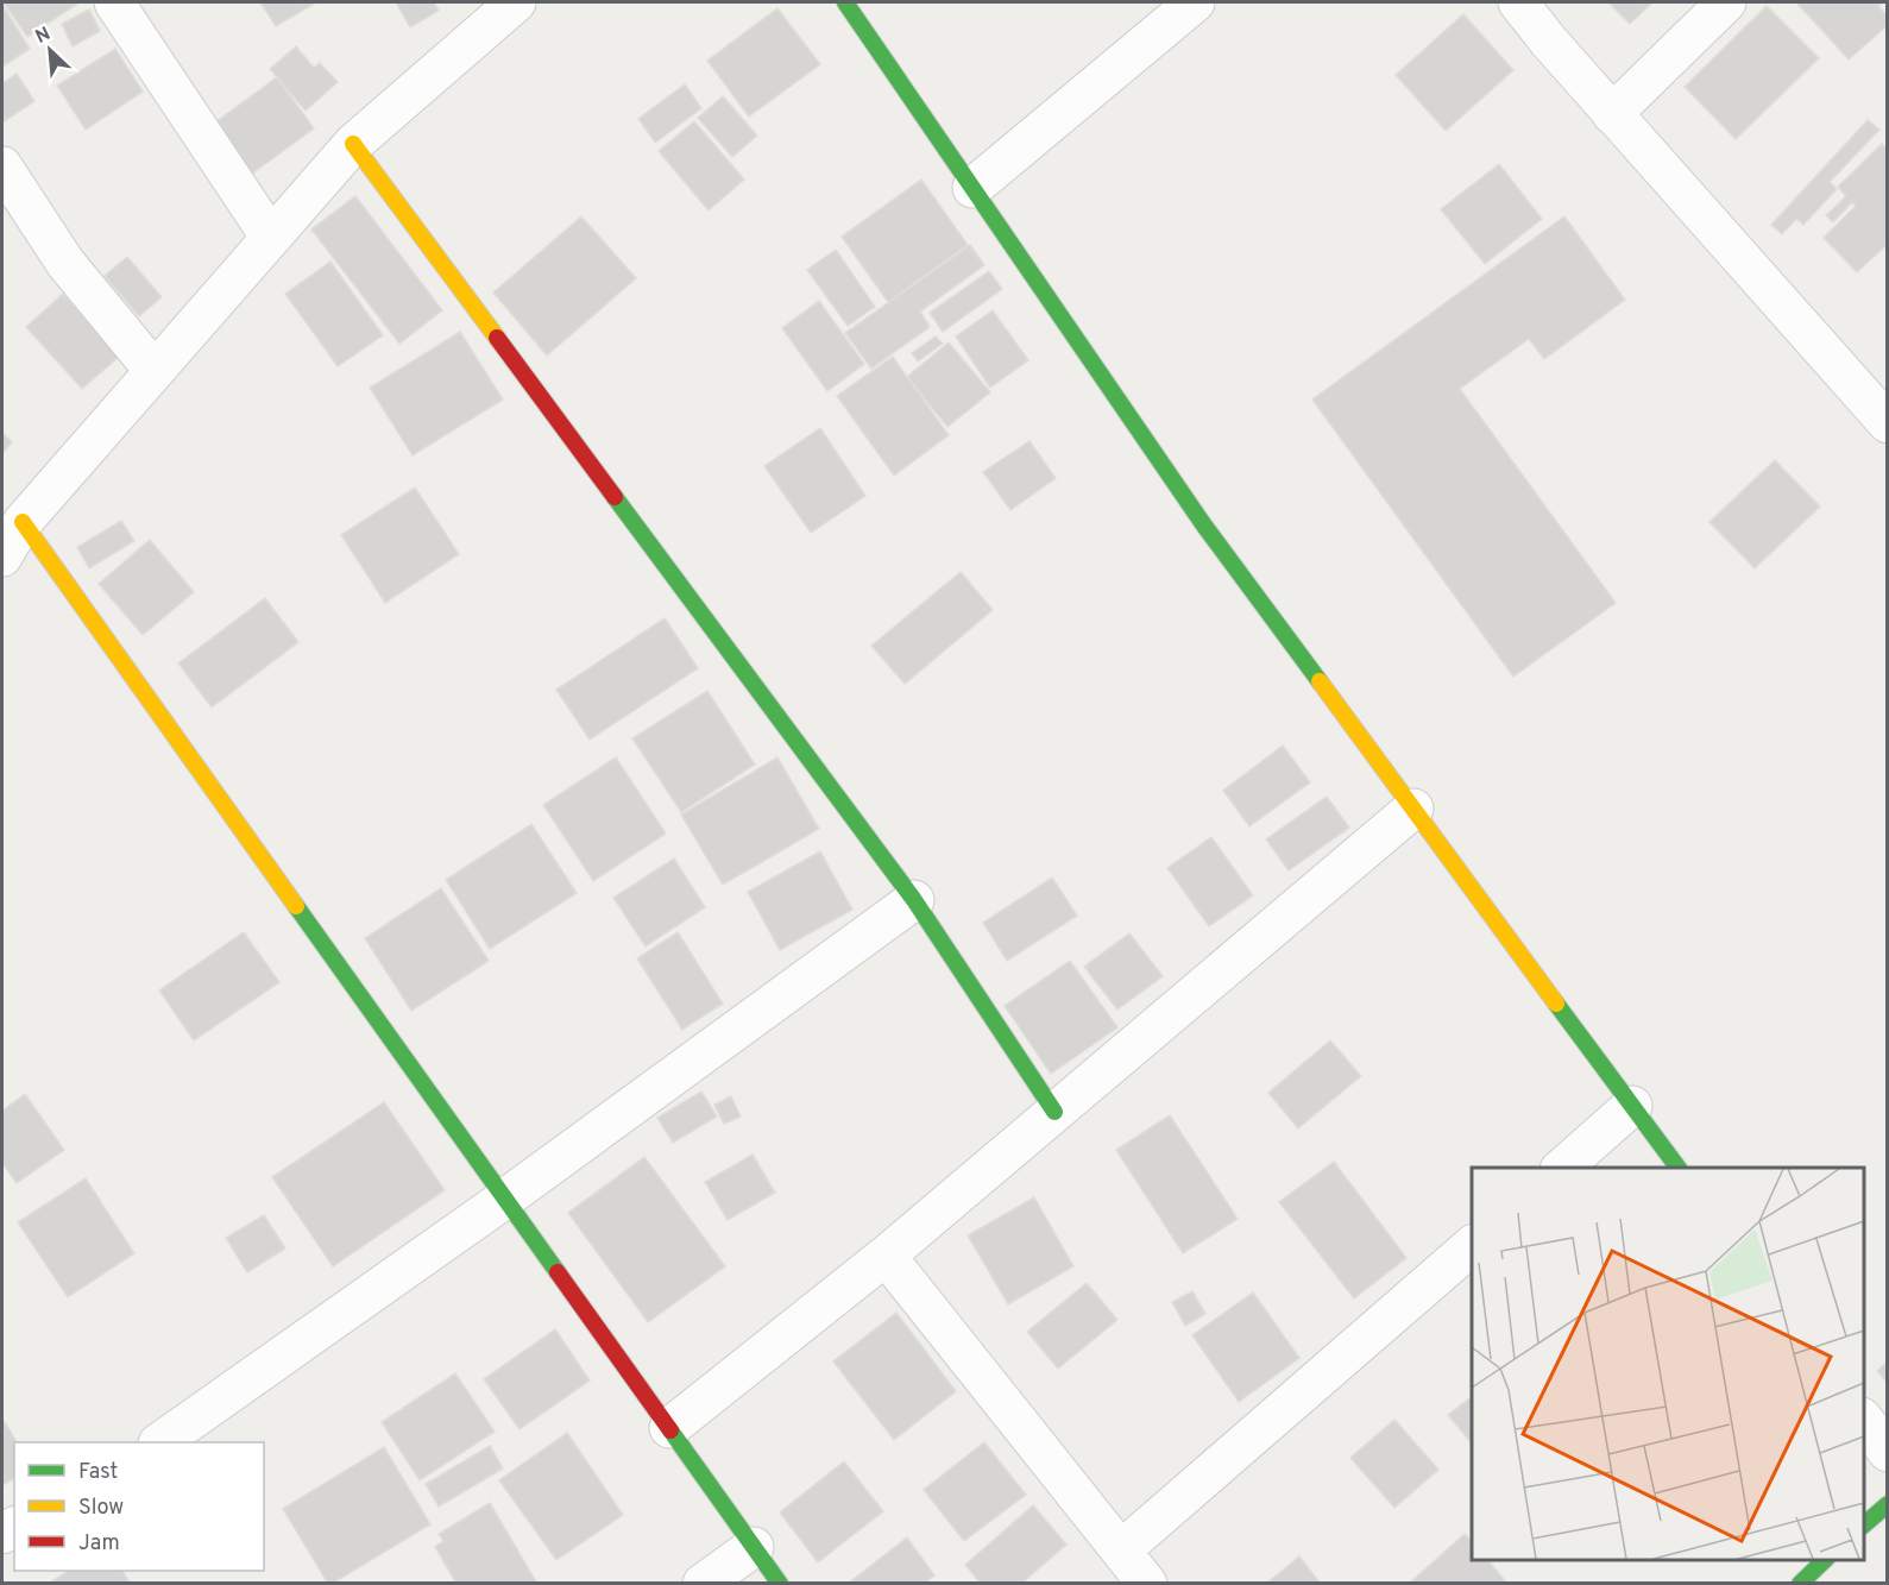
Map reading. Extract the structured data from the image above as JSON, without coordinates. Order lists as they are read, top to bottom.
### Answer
{
  "legend": ["Fast", "Slow", "Jam"],
  "north": "top left"
}
